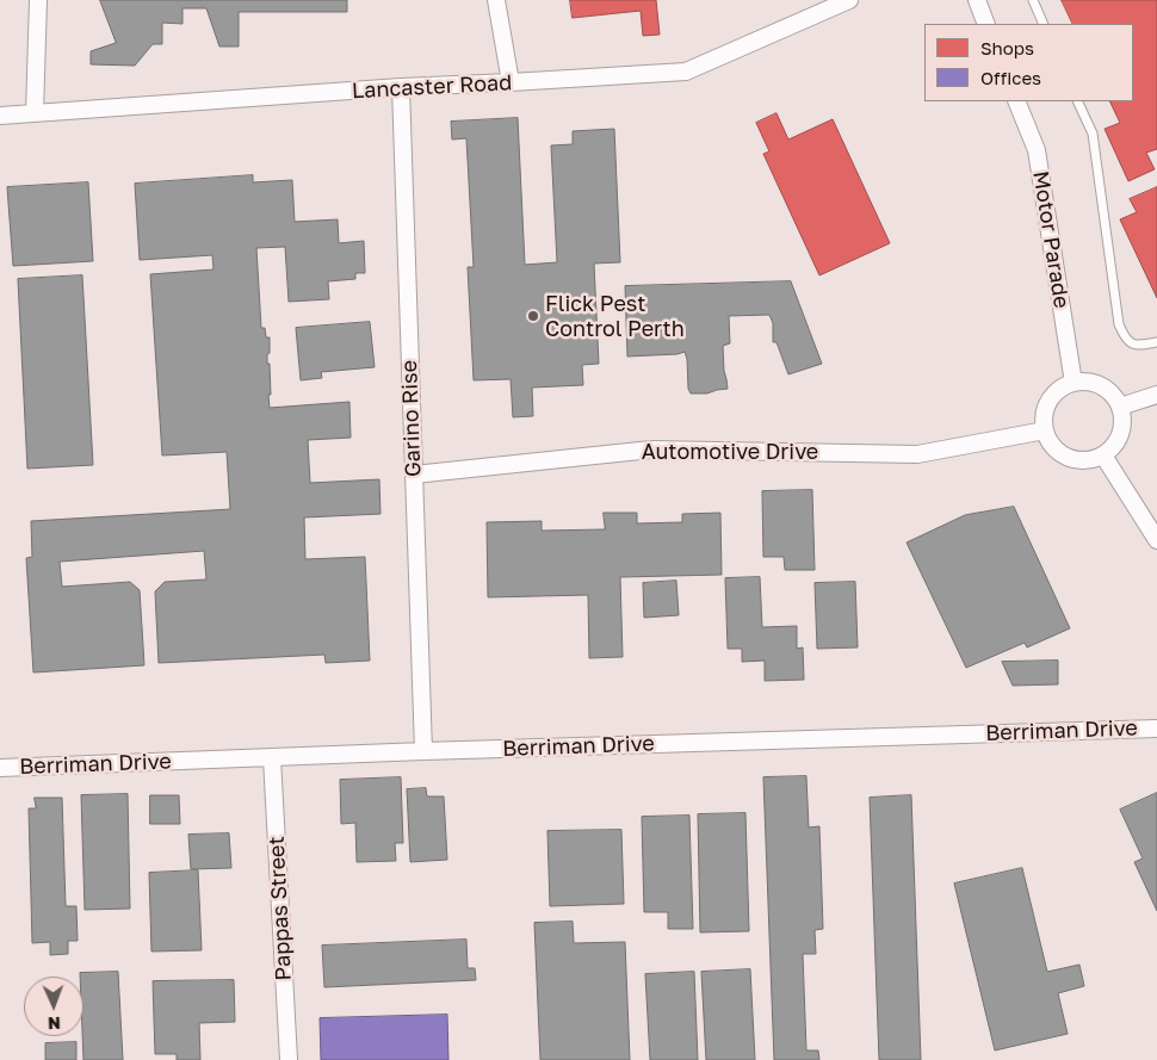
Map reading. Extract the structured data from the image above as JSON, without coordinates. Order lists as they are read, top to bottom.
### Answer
{
  "streets": {
    "street": [
      "Lancaster Road",
      "Motor Parade",
      "Garino Rise",
      "Automotive Drive",
      "Berriman Drive",
      "Pappas Street"
    ]
  },
  "crossings": [
    ["Lancaster Road", "Garino Rise"],
    ["Motor Parade", "Automotive Drive"],
    ["Garino Rise", "Automotive Drive"],
    ["Garino Rise", "Berriman Drive"],
    ["Berriman Drive", "Pappas Street"]
  ],
  "places": ["Flick Pest Control Perth"],
  "legend": ["Shops", "Offices"],
  "north": "bottom"
}
